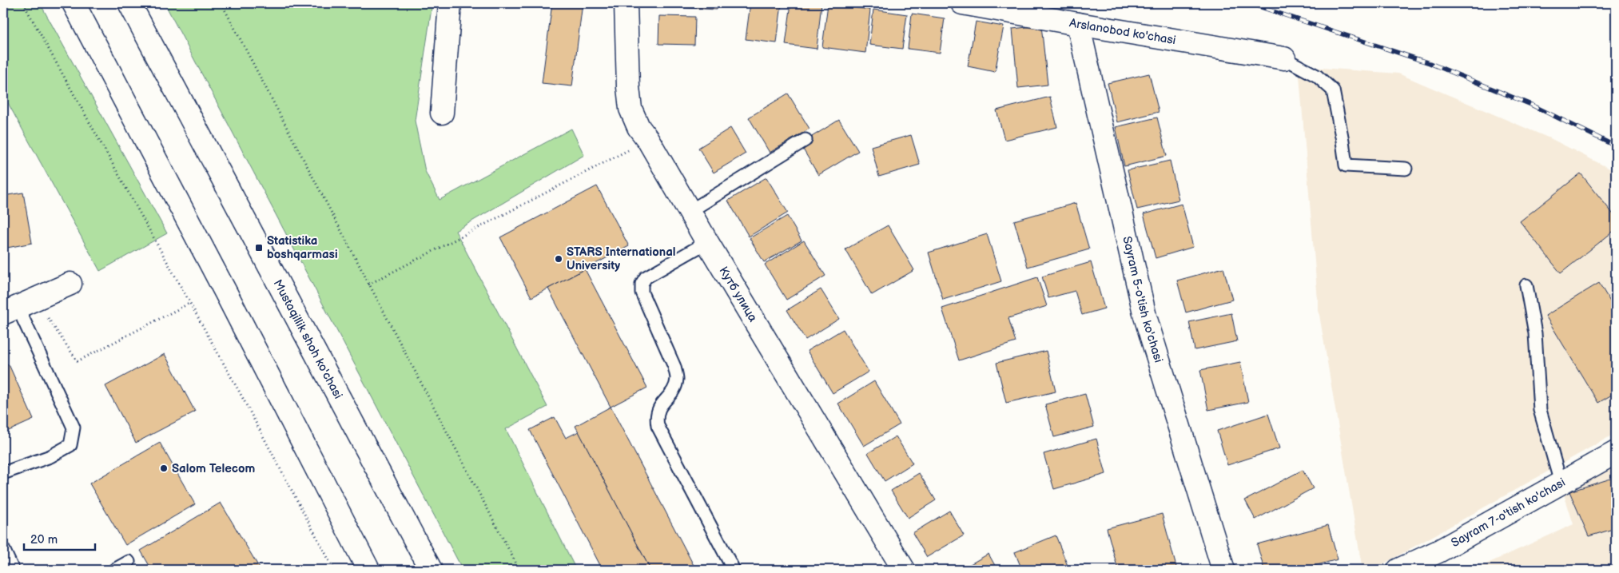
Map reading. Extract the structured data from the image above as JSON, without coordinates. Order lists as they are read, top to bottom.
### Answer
{
  "streets": {
    "street": [
      "Arslanobod ko'chasi",
      "Кутб улица",
      "Sayram 5-o'tish ko'chasi",
      "Mustaqillik shoh ko'chasi",
      "Sayram 7-o'tish ko'chasi"
    ]
  },
  "crossings": [
    ["Arslanobod ko'chasi", "Sayram 5-o'tish ko'chasi"]
  ],
  "places": {
    "transit": ["Statistika boshqarmasi"],
    "other": ["STARS International University", "Salom Telecom"]
  },
  "scale_bar": "20 m"
}
